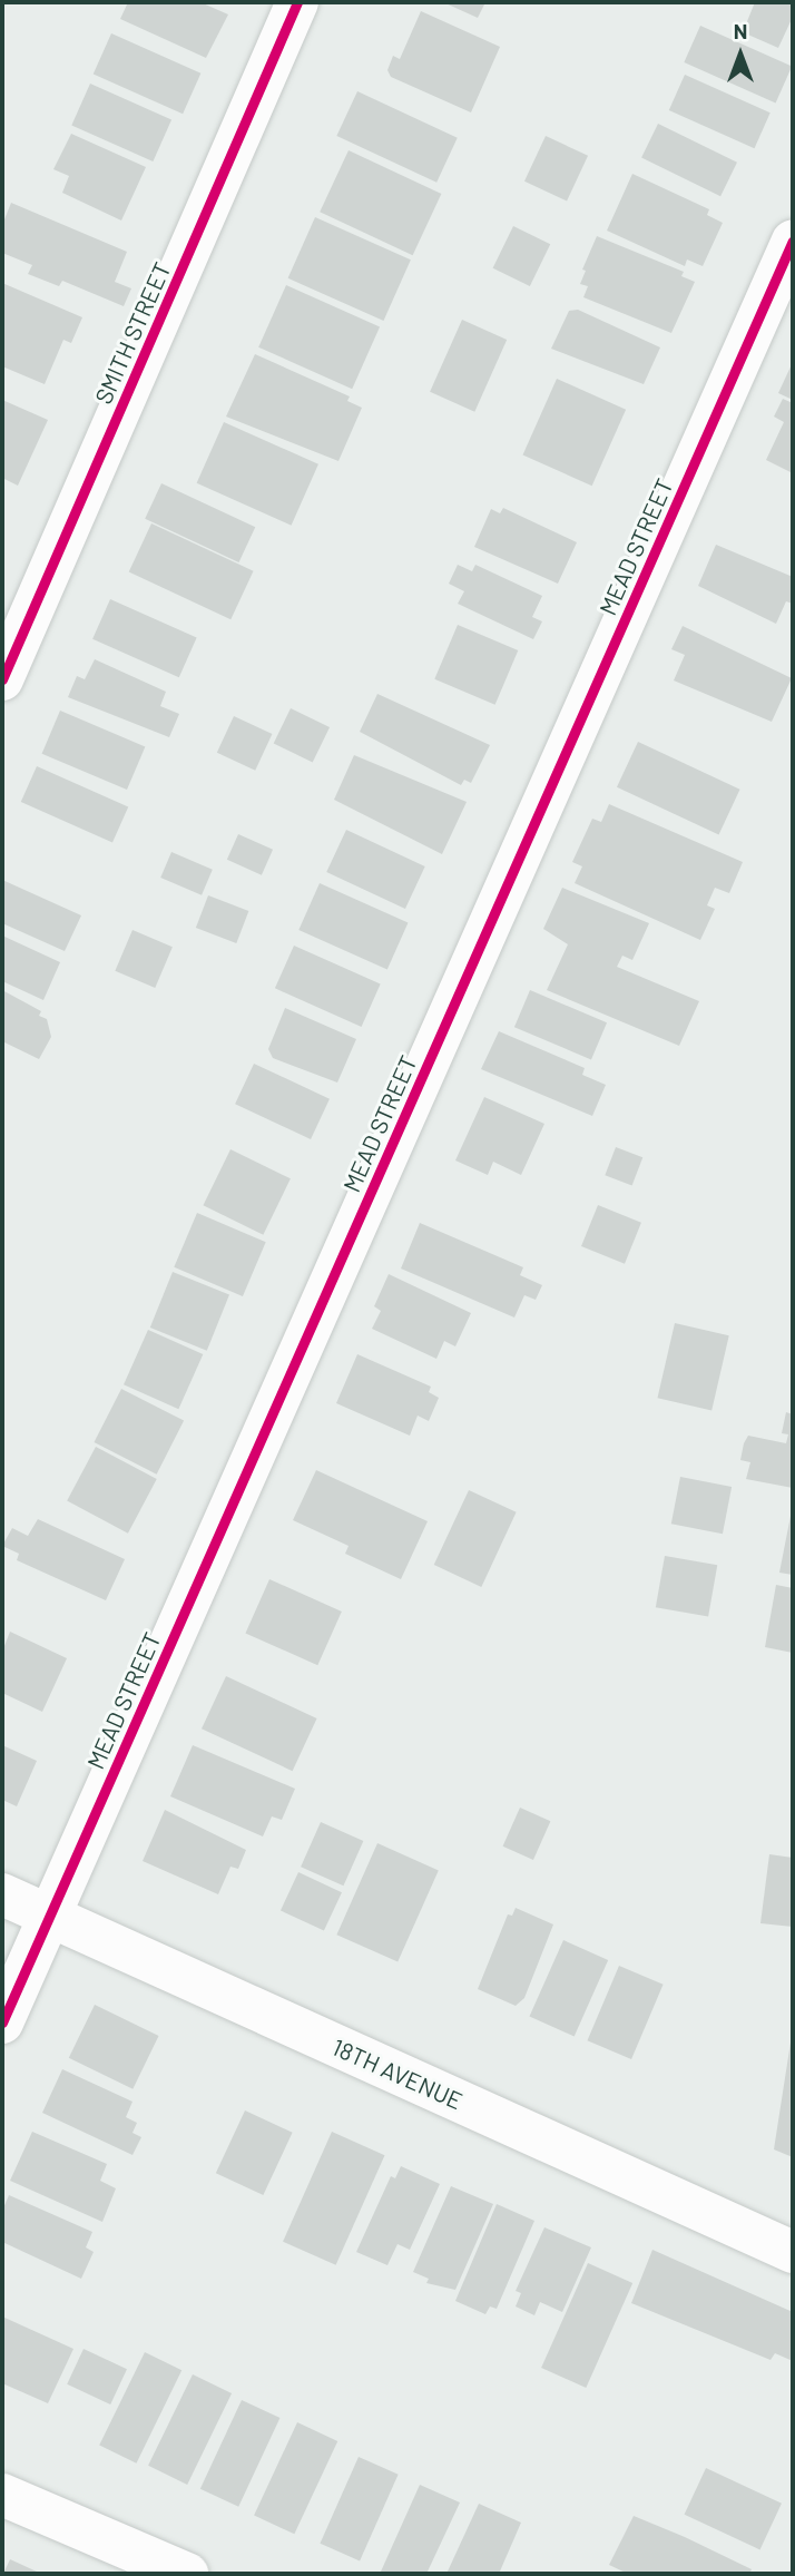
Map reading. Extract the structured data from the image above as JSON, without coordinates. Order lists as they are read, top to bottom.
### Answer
{
  "streets": {
    "street": ["SMITH STREET", "MEAD STREET", "18TH AVENUE"]
  },
  "crossings": [
    ["MEAD STREET", "18TH AVENUE"]
  ],
  "north": "top"
}
